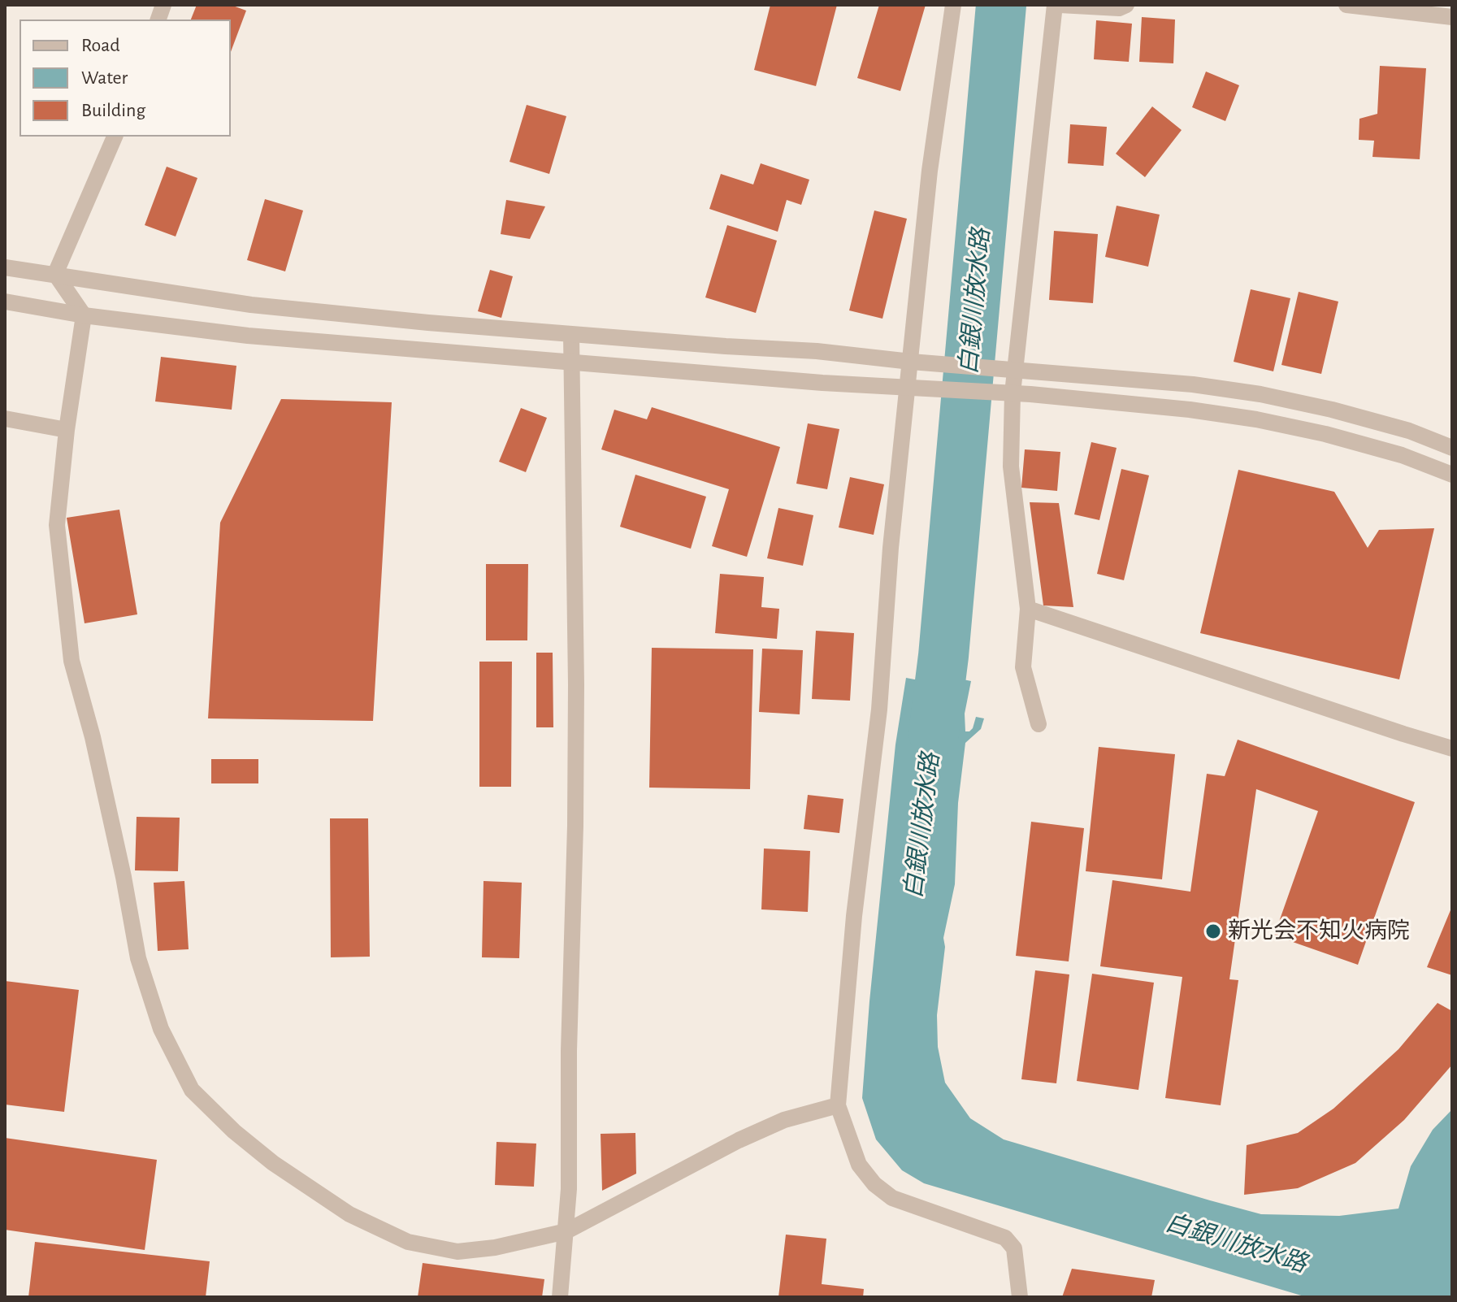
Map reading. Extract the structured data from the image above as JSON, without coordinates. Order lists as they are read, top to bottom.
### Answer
{
  "water": ["白銀川放水路"],
  "places": ["新光会不知火病院"],
  "legend": ["Road", "Water", "Building"]
}
